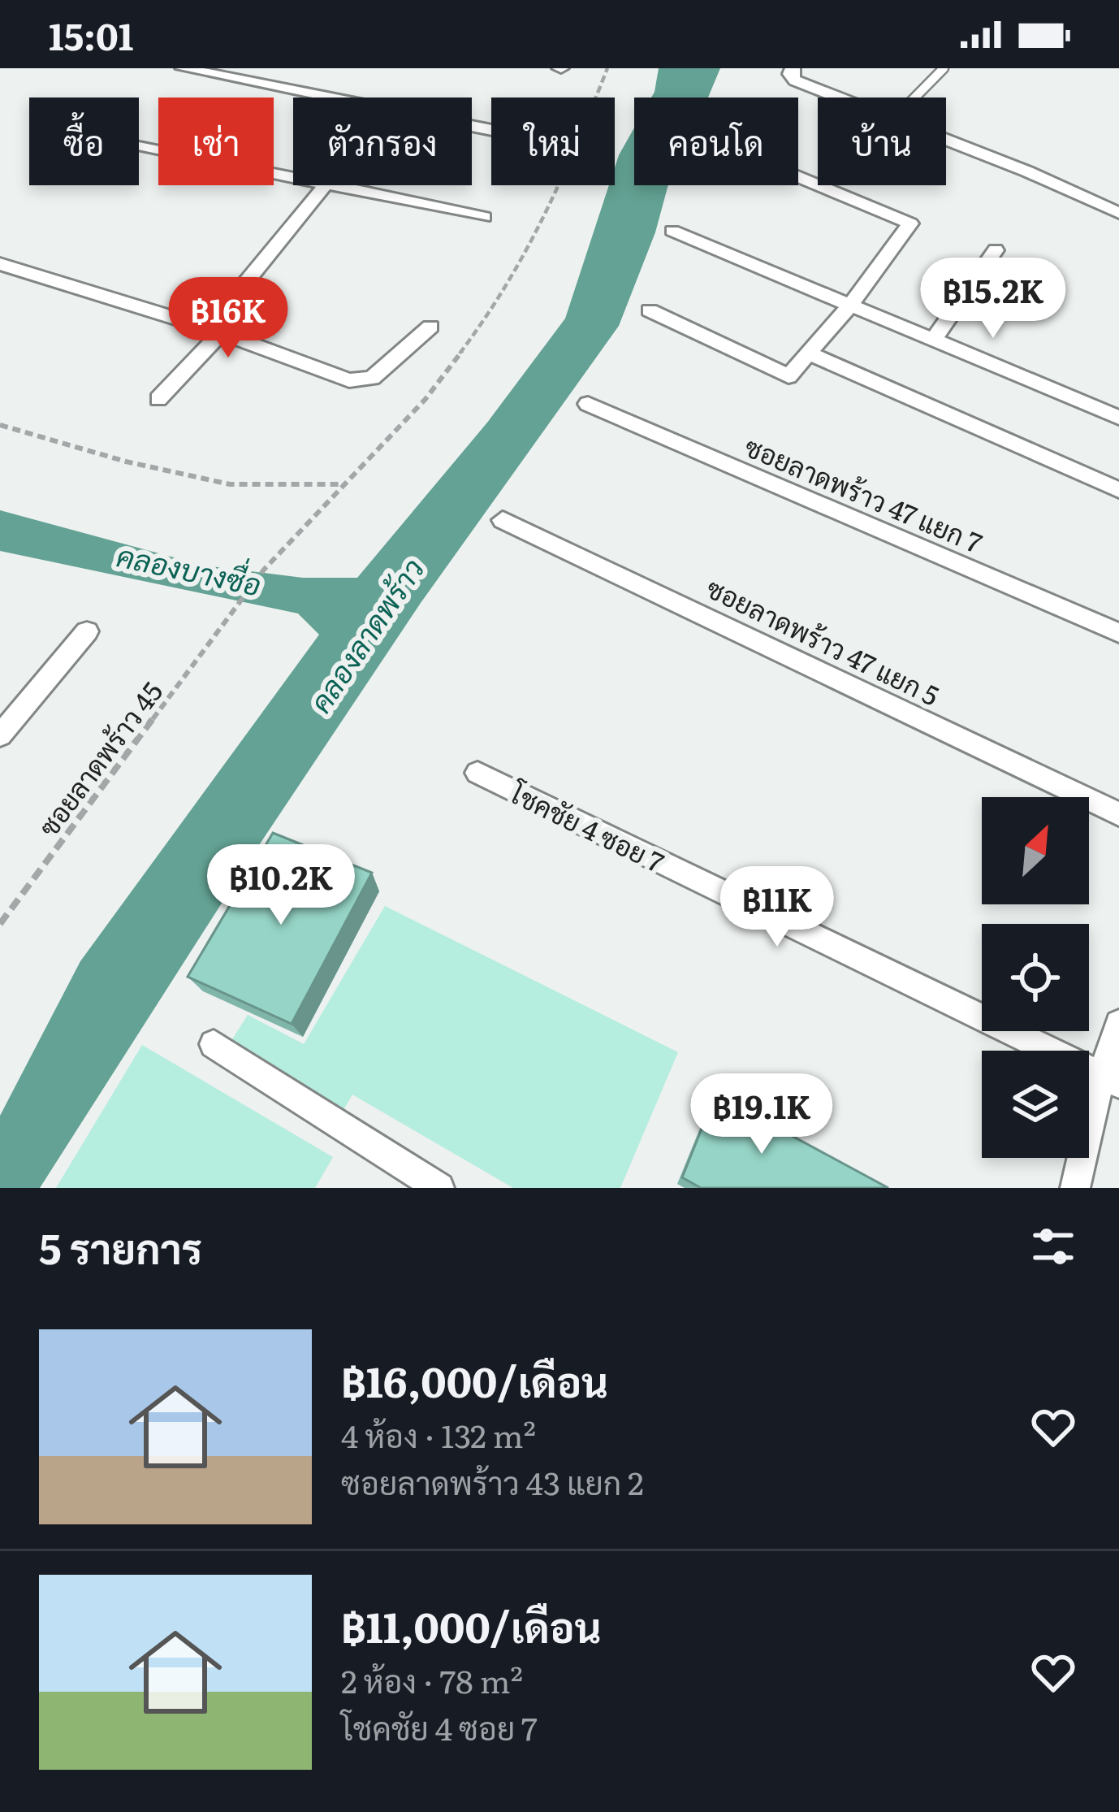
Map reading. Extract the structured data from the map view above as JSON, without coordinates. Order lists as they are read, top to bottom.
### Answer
{
  "streets": {
    "street": ["ซอยลาดพร้าว 47 แยก 7", "ซอยลาดพร้าว 47 แยก 5", "โชคชัย 4 ซอย 7"],
    "path": ["ซอยลาดพร้าว 45"]
  },
  "water": ["คลองบางซื่อ", "คลองลาดพร้าว"],
  "north": "top right",
  "page": {
    "status": "15:01",
    "chip": [
      "ซื้อ",
      "เช่า",
      "ตัวกรอง",
      "ใหม่",
      "คอนโด",
      "บ้าน"
    ],
    "price": [
      "฿15.2K",
      "฿16K",
      "฿10.2K",
      "฿11K",
      "฿19.1K"
    ],
    "heading": "5 รายการ",
    "list": [
      {
        "name": "฿16,000/เดือน",
        "note": "4 ห้อง · 132 m² · ซอยลาดพร้าว 43 แยก 2"
      },
      {
        "name": "฿11,000/เดือน",
        "note": "2 ห้อง · 78 m² · โชคชัย 4 ซอย 7"
      }
    ]
  }
}
